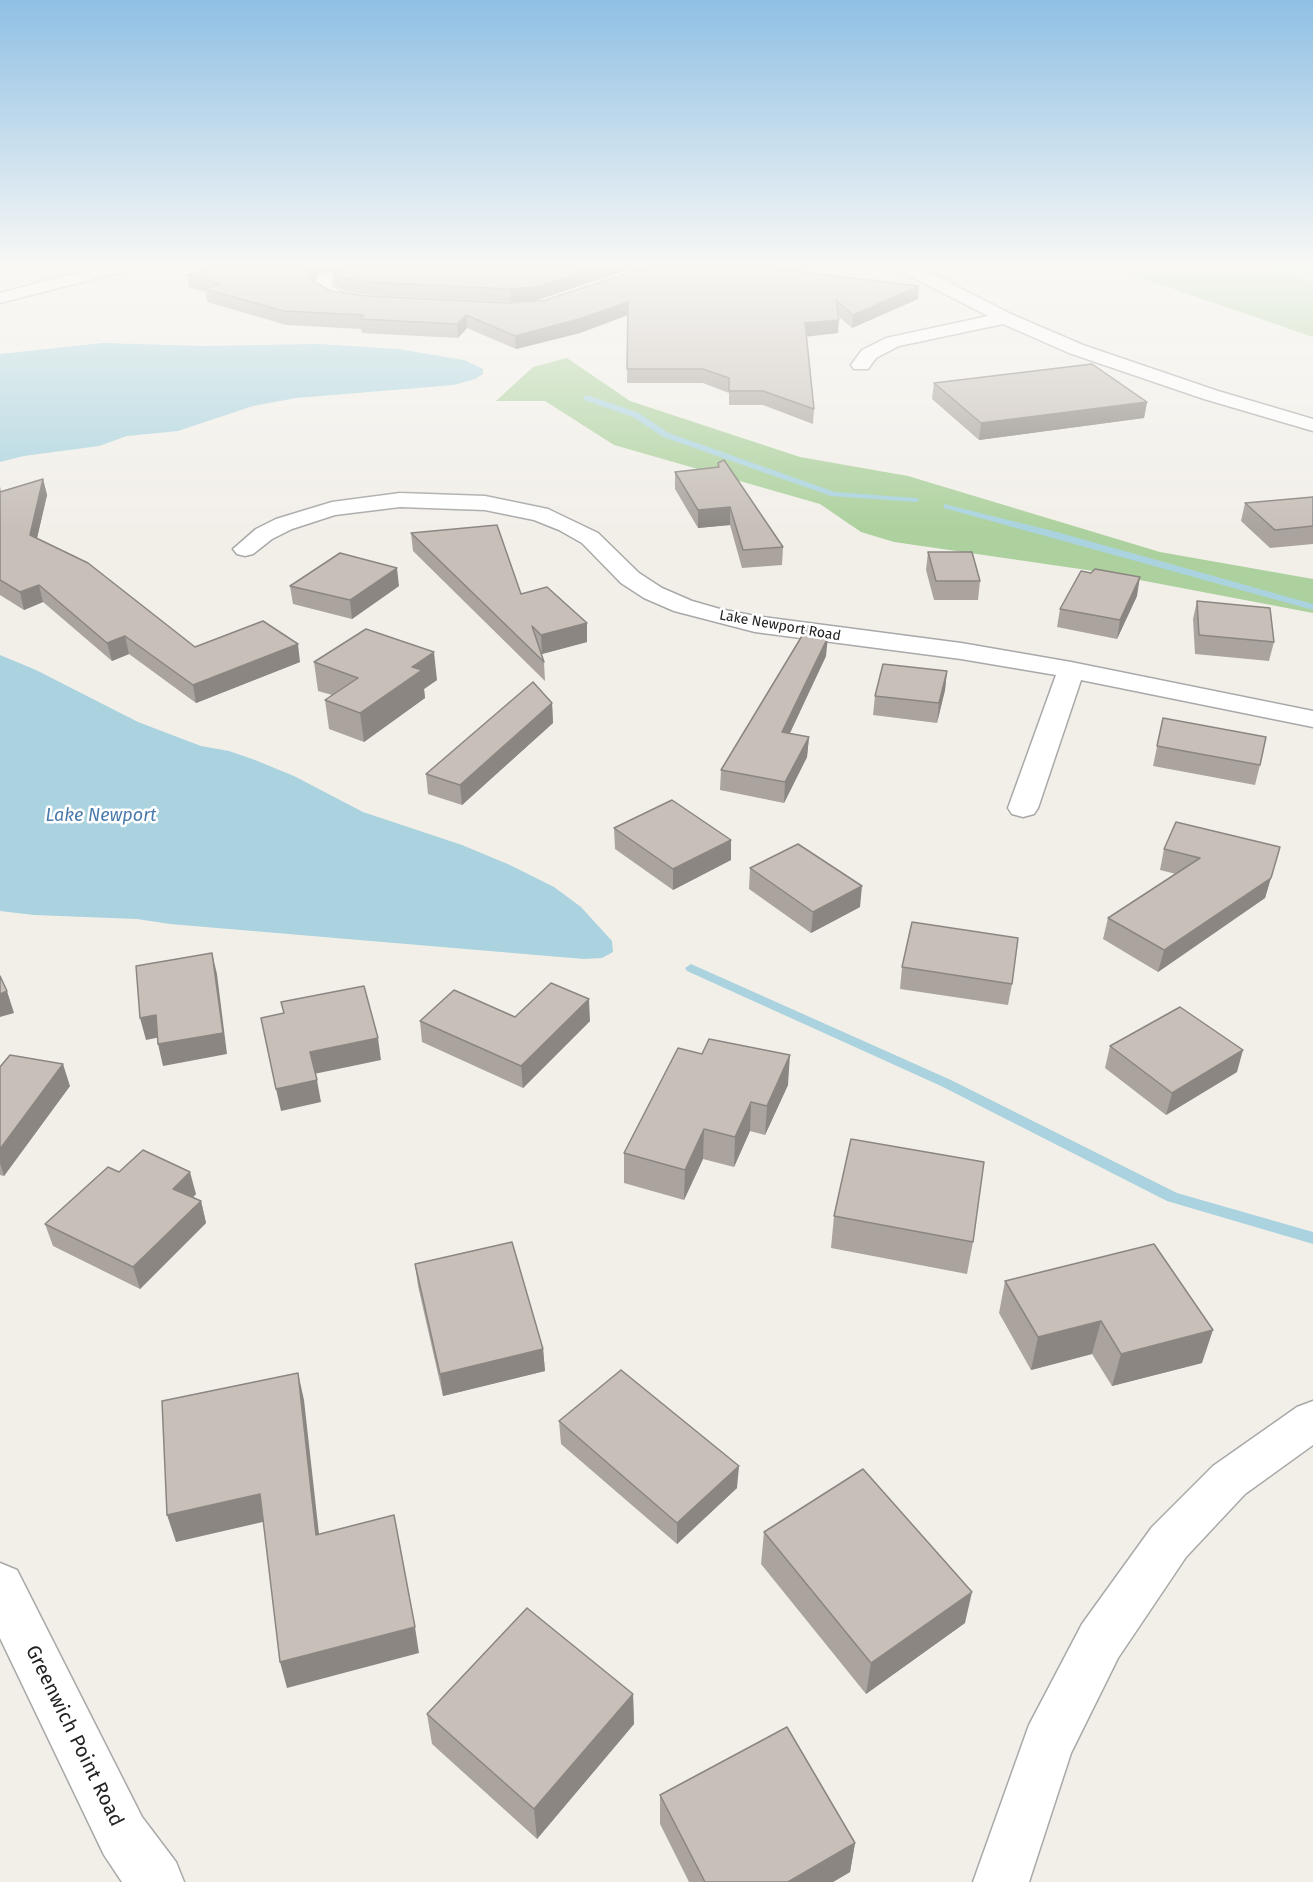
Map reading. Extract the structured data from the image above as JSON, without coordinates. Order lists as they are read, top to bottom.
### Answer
{
  "streets": {
    "street": ["Lake Newport Road", "Greenwich Point Road"]
  },
  "water": ["Lake Newport"]
}
